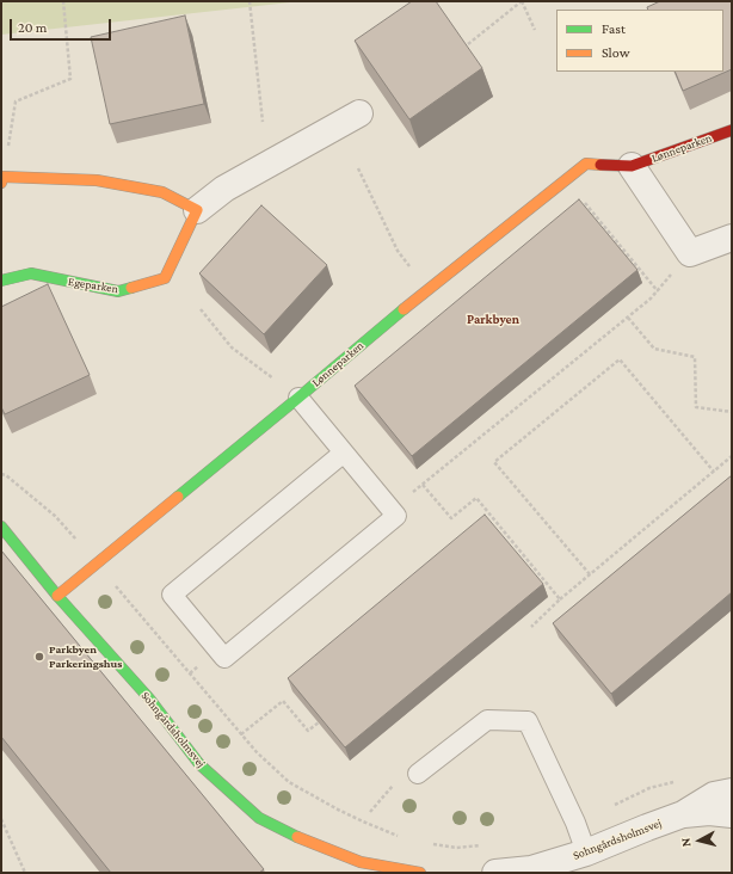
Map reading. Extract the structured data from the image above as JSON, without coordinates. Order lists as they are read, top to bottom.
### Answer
{
  "streets": {
    "street": ["Lønneparken", "Egeparken", "Sohngårdsholmsvej"]
  },
  "crossings": [
    ["Lønneparken", "Sohngårdsholmsvej"]
  ],
  "districts": ["Parkbyen"],
  "places": ["Parkbyen Parkeringshus"],
  "legend": ["Fast", "Slow"],
  "scale_bar": "20 m",
  "north": "left"
}
